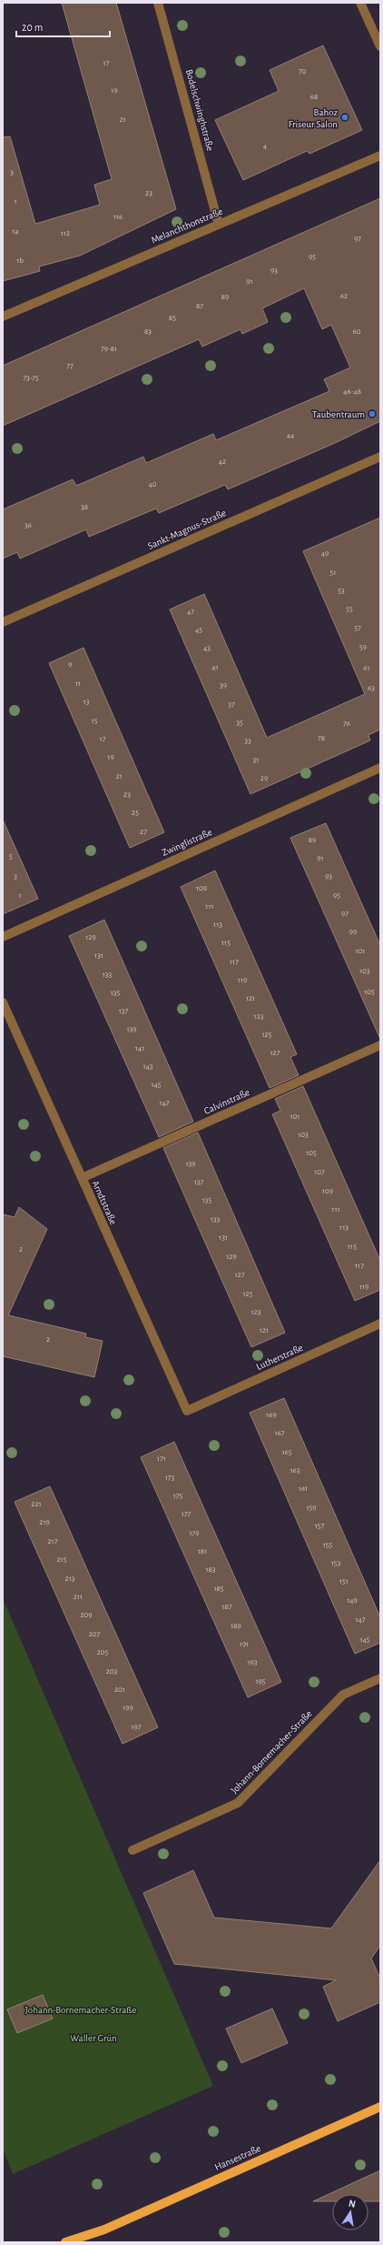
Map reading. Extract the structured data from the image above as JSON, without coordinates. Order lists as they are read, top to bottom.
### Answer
{
  "streets": {
    "main road": ["Hansestraße"],
    "street": [
      "Bodelschwinghstraße",
      "Melanchthonstraße",
      "Sankt-Magnus-Straße",
      "Zwinglistraße",
      "Calvinstraße",
      "Arndtstraße",
      "Lutherstraße",
      "Johann-Bornemacher-Straße"
    ]
  },
  "crossings": [
    ["Bodelschwinghstraße", "Melanchthonstraße"],
    ["Calvinstraße", "Arndtstraße"],
    ["Arndtstraße", "Lutherstraße"]
  ],
  "parks": ["Johann-Bornemacher-Straße", "Waller Grün"],
  "places": ["Bahoz Friseur Salon", "Taubentraum"],
  "house_numbers": [
    "17",
    "70",
    "19",
    "68",
    "21",
    "4",
    "3",
    "23",
    "1",
    "116",
    "1a",
    "112",
    "97",
    "95",
    "1b",
    "93",
    "91",
    "62",
    "89",
    "87",
    "85",
    "83",
    "60",
    "79-81",
    "77",
    "73-75",
    "46-48",
    "44",
    "42",
    "40",
    "38",
    "36",
    "49",
    "51",
    "53",
    "55",
    "47",
    "57",
    "45",
    "59",
    "43",
    "9",
    "41",
    "61",
    "11",
    "39",
    "63",
    "13",
    "37",
    "15",
    "35",
    "76",
    "78",
    "17",
    "33",
    "19",
    "31",
    "21",
    "29",
    "23",
    "25",
    "27",
    "89",
    "5",
    "91",
    "3",
    "93",
    "109",
    "1",
    "95",
    "111",
    "97",
    "113",
    "99",
    "129",
    "115",
    "101",
    "131",
    "117",
    "103",
    "133",
    "119",
    "105",
    "135",
    "121",
    "137",
    "123",
    "139",
    "125",
    "141",
    "127",
    "143",
    "145",
    "147",
    "101",
    "103",
    "105",
    "139",
    "107",
    "137",
    "109",
    "135",
    "111",
    "133",
    "113",
    "131",
    "115",
    "2",
    "129",
    "117",
    "127",
    "119",
    "125",
    "123",
    "121",
    "2",
    "169",
    "167",
    "165",
    "171",
    "163",
    "173",
    "161",
    "175",
    "221",
    "159",
    "177",
    "219",
    "157",
    "179",
    "217",
    "155",
    "181",
    "215",
    "153",
    "183",
    "213",
    "151",
    "185",
    "211",
    "149",
    "187",
    "209",
    "147",
    "189",
    "207",
    "145",
    "191",
    "205",
    "193",
    "203",
    "195",
    "201",
    "199",
    "197"
  ],
  "scale_bar": "20 m",
  "north": "top"
}
